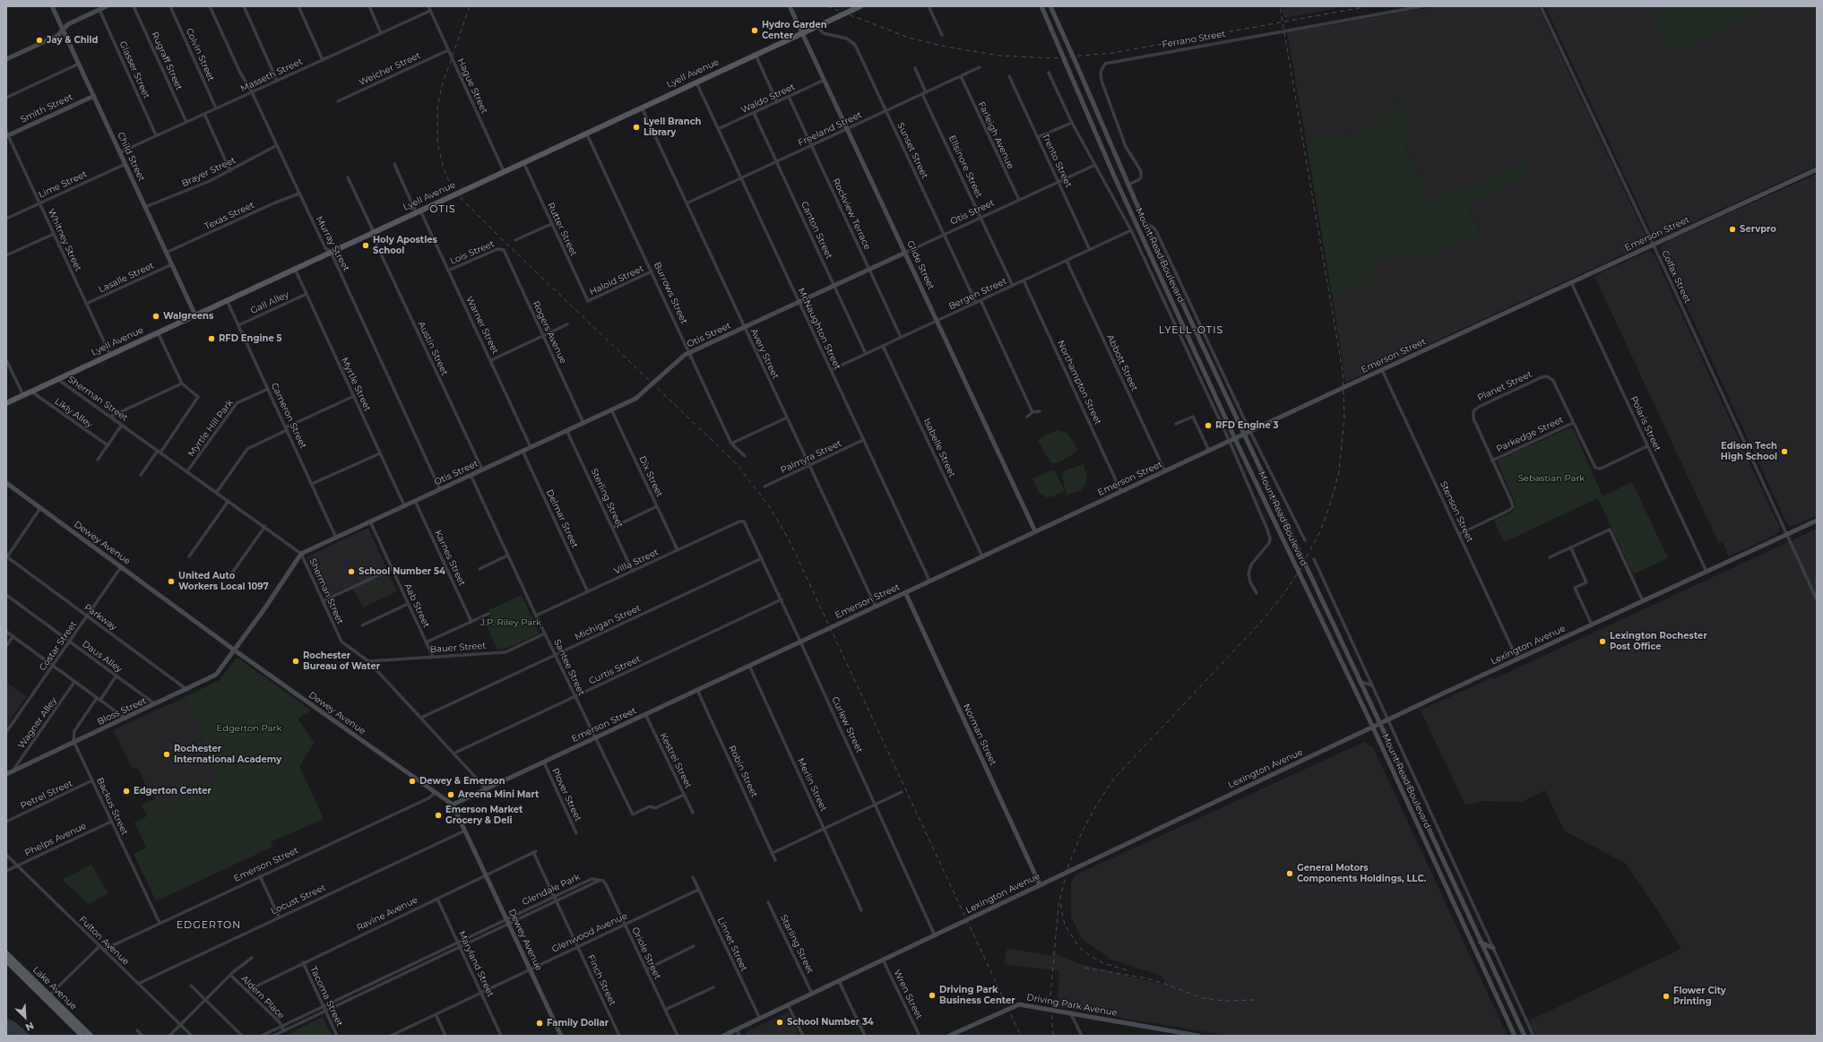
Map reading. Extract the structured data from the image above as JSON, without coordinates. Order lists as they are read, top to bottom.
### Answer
{
  "streets": {
    "main road": ["Lyell Avenue", "Lake Avenue"],
    "street": [
      "Ferrano Street",
      "Colvin Street",
      "Rugraff Street",
      "Weicher Street",
      "Glasser Street",
      "Masseth Street",
      "Hague Street",
      "Waldo Street",
      "Smith Street",
      "Freeland Street",
      "Farleigh Avenue",
      "Sunset Street",
      "Child Street",
      "Trento Street",
      "Ellsinore Street",
      "Brayer Street",
      "Lime Street",
      "Otis Street",
      "Rockview Terrace",
      "Texas Street",
      "Rutter Street",
      "Canton Street",
      "Emerson Street",
      "Whitney Street",
      "Murray Street",
      "Lois Street",
      "Mount Read Boulevard",
      "Glide Street",
      "Colfax Street",
      "Lasalle Street",
      "Haloid Street",
      "Burrows Street",
      "Bergen Street",
      "Gall Alley",
      "Warner Street",
      "McNaughton Street",
      "Rogers Avenue",
      "Austin Street",
      "Avery Street",
      "Abbott Street",
      "Northampton Street",
      "Myrtle Street",
      "Planet Street",
      "Sherman Street",
      "Likly Alley",
      "Cameron Street",
      "Polaris Street",
      "Myrtle Hill Park",
      "Parkedge Street",
      "Isabelle Street",
      "Palmyra Street",
      "Dix Street",
      "Sterling Street",
      "Stenson Street",
      "Delmar Street",
      "Dewey Avenue",
      "Karnes Street",
      "Villa Street",
      "Aab Street",
      "Parkway",
      "Michigan Street",
      "Lexington Avenue",
      "Costar Street",
      "Bauer Street",
      "Daus Alley",
      "Santee Street",
      "Curtis Street",
      "Bloss Street",
      "Wagner Alley",
      "Curlew Street",
      "Norman Street",
      "Kestrel Street",
      "Robin Street",
      "Merlin Street",
      "Petrel Street",
      "Plover Street",
      "Backus Street",
      "Phelps Avenue",
      "Glendale Park",
      "Locust Street",
      "Ravine Avenue",
      "Glenwood Avenue",
      "Fulton Avenue",
      "Linnet Street",
      "Starling Street",
      "Oriole Street",
      "Maryland Street",
      "Finch Street",
      "Wren Street",
      "Tacoma Street",
      "Aldern Place",
      "Driving Park Avenue"
    ]
  },
  "crossings": [
    ["Ferrano Street", "Mount Read Boulevard"],
    ["Colvin Street", "Masseth Street"],
    ["Rugraff Street", "Masseth Street"],
    ["Weicher Street", "Hague Street"],
    ["Glasser Street", "Masseth Street"],
    ["Lyell Avenue", "Hague Street"],
    ["Lyell Avenue", "Sunset Street"],
    ["Lyell Avenue", "Child Street"],
    ["Lyell Avenue", "Rutter Street"],
    ["Lyell Avenue", "Whitney Street"],
    ["Lyell Avenue", "Murray Street"],
    ["Lyell Avenue", "Glide Street"],
    ["Lyell Avenue", "Burrows Street"],
    ["Lyell Avenue", "Warner Street"],
    ["Lyell Avenue", "McNaughton Street"],
    ["Lyell Avenue", "Austin Street"],
    ["Lyell Avenue", "Avery Street"],
    ["Lyell Avenue", "Myrtle Street"],
    ["Lyell Avenue", "Sherman Street"],
    ["Lyell Avenue", "Likly Alley"],
    ["Lyell Avenue", "Cameron Street"],
    ["Masseth Street", "Hague Street"],
    ["Masseth Street", "Child Street"],
    ["Masseth Street", "Murray Street"],
    ["Waldo Street", "Rockview Terrace"],
    ["Waldo Street", "Canton Street"],
    ["Waldo Street", "Glide Street"],
    ["Waldo Street", "McNaughton Street"],
    ["Smith Street", "Child Street"],
    ["Smith Street", "Whitney Street"],
    ["Freeland Street", "Farleigh Avenue"],
    ["Freeland Street", "Sunset Street"],
    ["Freeland Street", "Ellsinore Street"],
    ["Freeland Street", "Rockview Terrace"],
    ["Freeland Street", "Canton Street"],
    ["Freeland Street", "Glide Street"],
    ["Freeland Street", "McNaughton Street"],
    ["Freeland Street", "Avery Street"],
    ["Farleigh Avenue", "Otis Street"],
    ["Sunset Street", "Otis Street"],
    ["Sunset Street", "Bergen Street"],
    ["Child Street", "Brayer Street"],
    ["Child Street", "Lime Street"],
    ["Child Street", "Texas Street"],
    ["Child Street", "Lasalle Street"],
    ["Trento Street", "Otis Street"],
    ["Trento Street", "Bergen Street"],
    ["Ellsinore Street", "Otis Street"],
    ["Ellsinore Street", "Bergen Street"],
    ["Brayer Street", "Murray Street"],
    ["Lime Street", "Whitney Street"],
    ["Otis Street", "Rockview Terrace"],
    ["Otis Street", "Canton Street"],
    ["Otis Street", "Murray Street"],
    ["Otis Street", "Mount Read Boulevard"],
    ["Otis Street", "Glide Street"],
    ["Otis Street", "Burrows Street"],
    ["Otis Street", "Warner Street"],
    ["Otis Street", "McNaughton Street"],
    ["Otis Street", "Rogers Avenue"],
    ["Otis Street", "Austin Street"],
    ["Otis Street", "Avery Street"],
    ["Otis Street", "Myrtle Street"],
    ["Otis Street", "Sherman Street"],
    ["Otis Street", "Cameron Street"],
    ["Otis Street", "Dix Street"],
    ["Otis Street", "Sterling Street"],
    ["Otis Street", "Delmar Street"],
    ["Otis Street", "Karnes Street"],
    ["Otis Street", "Aab Street"],
    ["Otis Street", "Santee Street"],
    ["Otis Street", "Bloss Street"],
    ["Rockview Terrace", "Bergen Street"],
    ["Texas Street", "Murray Street"],
    ["Rutter Street", "Haloid Street"],
    ["Canton Street", "Bergen Street"],
    ["Emerson Street", "Mount Read Boulevard"],
    ["Emerson Street", "Glide Street"],
    ["Emerson Street", "Colfax Street"],
    ["Emerson Street", "McNaughton Street"],
    ["Emerson Street", "Avery Street"],
    ["Emerson Street", "Abbott Street"],
    ["Emerson Street", "Northampton Street"],
    ["Emerson Street", "Sherman Street"],
    ["Emerson Street", "Polaris Street"],
    ["Emerson Street", "Isabelle Street"],
    ["Emerson Street", "Stenson Street"],
    ["Emerson Street", "Dewey Avenue"],
    ["Emerson Street", "Santee Street"],
    ["Emerson Street", "Curlew Street"],
    ["Emerson Street", "Norman Street"],
    ["Emerson Street", "Kestrel Street"],
    ["Emerson Street", "Robin Street"],
    ["Emerson Street", "Merlin Street"],
    ["Emerson Street", "Plover Street"],
    ["Emerson Street", "Backus Street"],
    ["Emerson Street", "Fulton Avenue"],
    ["Whitney Street", "Lasalle Street"],
    ["Lois Street", "Warner Street"],
    ["Lois Street", "Rogers Avenue"],
    ["Mount Read Boulevard", "Bergen Street"],
    ["Mount Read Boulevard", "Lexington Avenue"],
    ["Glide Street", "Bergen Street"],
    ["Colfax Street", "Lexington Avenue"],
    ["Haloid Street", "Burrows Street"],
    ["Bergen Street", "McNaughton Street"],
    ["Bergen Street", "Abbott Street"],
    ["Bergen Street", "Northampton Street"],
    ["Bergen Street", "Isabelle Street"],
    ["Gall Alley", "Myrtle Street"],
    ["Gall Alley", "Cameron Street"],
    ["McNaughton Street", "Palmyra Street"],
    ["Avery Street", "Palmyra Street"],
    ["Planet Street", "Polaris Street"],
    ["Planet Street", "Parkedge Street"],
    ["Planet Street", "Stenson Street"],
    ["Sherman Street", "Myrtle Hill Park"],
    ["Sherman Street", "Michigan Street"],
    ["Sherman Street", "Bauer Street"],
    ["Sherman Street", "Curtis Street"],
    ["Sherman Street", "Bloss Street"],
    ["Cameron Street", "Myrtle Hill Park"],
    ["Polaris Street", "Lexington Avenue"],
    ["Dix Street", "Villa Street"],
    ["Sterling Street", "Villa Street"],
    ["Stenson Street", "Lexington Avenue"],
    ["Delmar Street", "Villa Street"],
    ["Dewey Avenue", "Costar Street"],
    ["Dewey Avenue", "Bloss Street"],
    ["Dewey Avenue", "Glendale Park"],
    ["Dewey Avenue", "Locust Street"],
    ["Dewey Avenue", "Ravine Avenue"],
    ["Dewey Avenue", "Glenwood Avenue"],
    ["Villa Street", "Santee Street"],
    ["Villa Street", "Curlew Street"],
    ["Aab Street", "Bauer Street"],
    ["Parkway", "Costar Street"],
    ["Parkway", "Bloss Street"],
    ["Michigan Street", "Santee Street"],
    ["Michigan Street", "Curlew Street"],
    ["Lexington Avenue", "Curlew Street"],
    ["Lexington Avenue", "Norman Street"],
    ["Lexington Avenue", "Linnet Street"],
    ["Lexington Avenue", "Starling Street"],
    ["Lexington Avenue", "Wren Street"],
    ["Costar Street", "Daus Alley"],
    ["Bauer Street", "Santee Street"],
    ["Daus Alley", "Bloss Street"],
    ["Santee Street", "Curtis Street"],
    ["Santee Street", "Kestrel Street"],
    ["Curtis Street", "Curlew Street"],
    ["Bloss Street", "Wagner Alley"],
    ["Bloss Street", "Backus Street"],
    ["Petrel Street", "Backus Street"],
    ["Backus Street", "Phelps Avenue"],
    ["Phelps Avenue", "Fulton Avenue"],
    ["Glendale Park", "Oriole Street"],
    ["Glendale Park", "Maryland Street"],
    ["Glendale Park", "Finch Street"],
    ["Glendale Park", "Tacoma Street"],
    ["Glendale Park", "Aldern Place"],
    ["Locust Street", "Fulton Avenue"],
    ["Ravine Avenue", "Maryland Street"],
    ["Ravine Avenue", "Finch Street"],
    ["Ravine Avenue", "Tacoma Street"],
    ["Ravine Avenue", "Aldern Place"],
    ["Glenwood Avenue", "Linnet Street"],
    ["Glenwood Avenue", "Oriole Street"],
    ["Glenwood Avenue", "Maryland Street"],
    ["Glenwood Avenue", "Finch Street"]
  ],
  "districts": ["OTIS", "LYELL-OTIS", "EDGERTON"],
  "parks": ["Sebastian Park", "J.P. Riley Park", "Edgerton Park"],
  "places": [
    "Hydro Garden Center",
    "Jay & Child",
    "Lyell Branch Library",
    "Servpro",
    "Holy Apostles School",
    "Walgreens",
    "RFD Engine 5",
    "RFD Engine 3",
    "Edison Tech High School",
    "School Number 54",
    "United Auto Workers Local 1097",
    "Lexington Rochester Post Office",
    "Rochester Bureau of Water",
    "Rochester International Academy",
    "Dewey & Emerson",
    "Edgerton Center",
    "Areena Mini Mart",
    "Emerson Market Grocery & Deli",
    "General Motors Components Holdings, LLC.",
    "Driving Park Business Center",
    "Flower City Printing",
    "School Number 34",
    "Family Dollar"
  ],
  "north": "bottom right"
}
